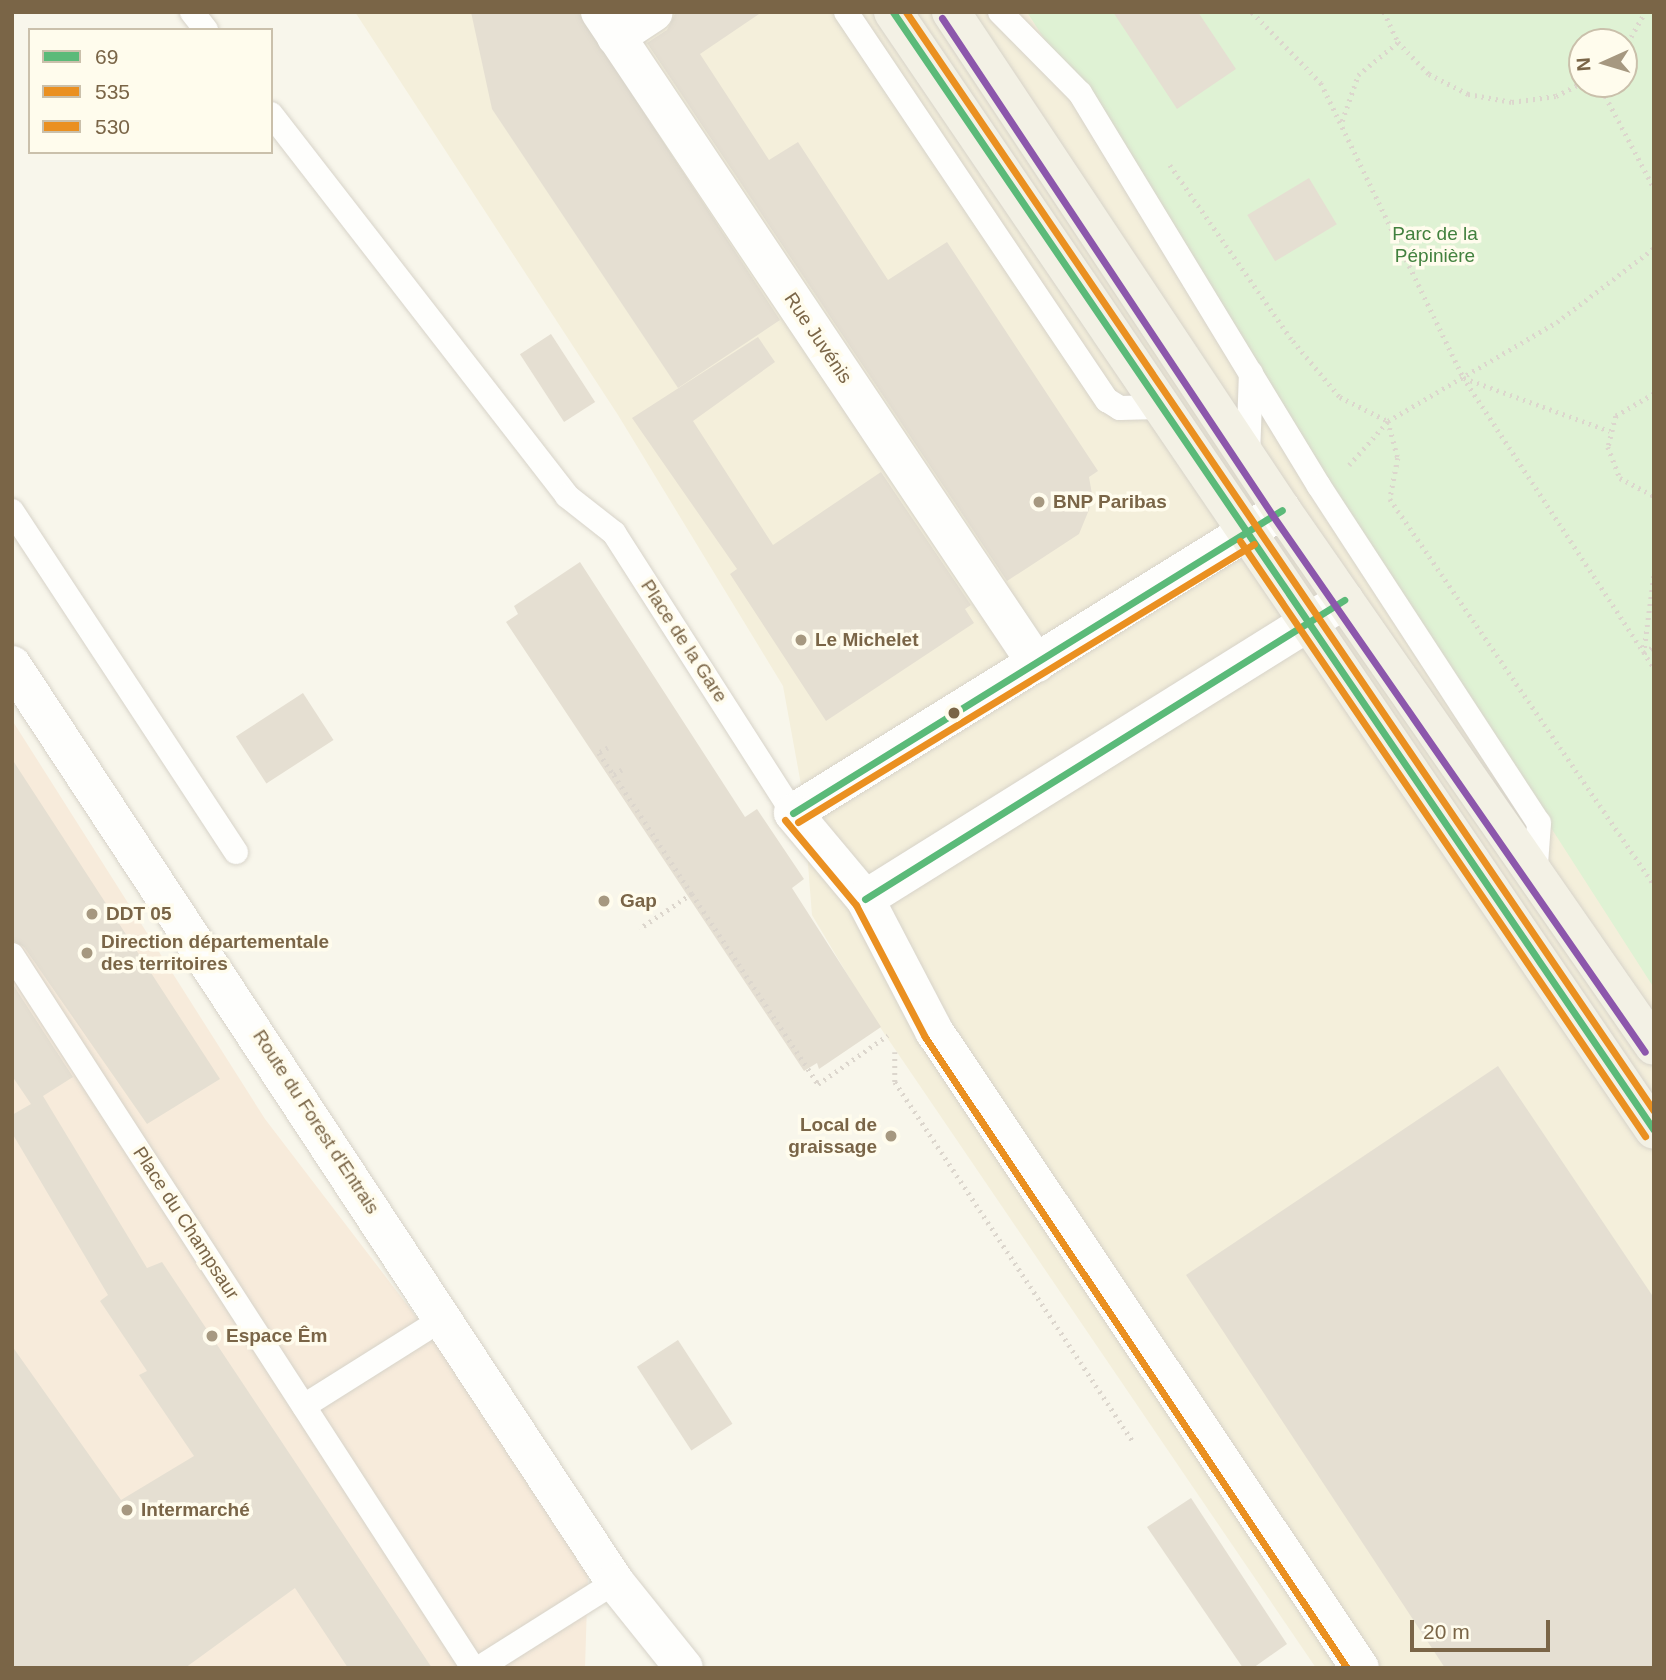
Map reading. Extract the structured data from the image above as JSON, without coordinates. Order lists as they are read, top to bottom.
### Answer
{
  "streets": {
    "street": ["Rue Juvénis", "Route du Forest d'Entrais"],
    "lane": ["Place de la Gare", "Place du Champsaur"]
  },
  "parks": ["Parc de la Pépinière"],
  "places": [
    "BNP Paribas",
    "Le Michelet",
    "Gap",
    "DDT 05",
    "Direction départementale des territoires",
    "Local de graissage",
    "Espace Êm",
    "Intermarché"
  ],
  "lines": ["transit line 69", "transit line 530", "transit line 535"],
  "legend": ["69", "535", "530"],
  "scale_bar": "20 m",
  "north": "left"
}
